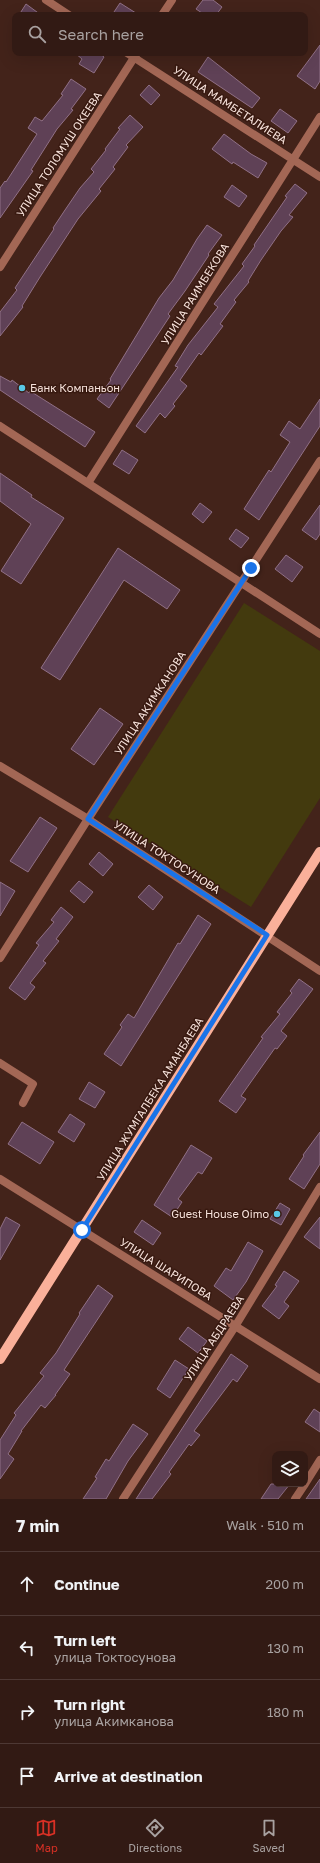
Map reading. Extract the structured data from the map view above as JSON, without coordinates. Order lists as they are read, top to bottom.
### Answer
{
  "streets": {
    "main road": ["УЛИЦА ЖУМГАЛБЕКА АМАНБАЕВА"],
    "street": [
      "УЛИЦА МАМБЕТАЛИЕВА",
      "УЛИЦА ТОЛОМУШ ОКЕЕВА",
      "УЛИЦА РАИМБЕКОВА",
      "УЛИЦА АКИМКАНОВА",
      "УЛИЦА ТОКТОСУНОВА",
      "УЛИЦА ШАРИПОВА",
      "УЛИЦА АБДРАЕВА"
    ]
  },
  "crossings": [
    ["УЛИЦА МАМБЕТАЛИЕВА", "УЛИЦА РАИМБЕКОВА"],
    ["УЛИЦА АКИМКАНОВА", "УЛИЦА ТОКТОСУНОВА"],
    ["УЛИЦА ТОКТОСУНОВА", "УЛИЦА ЖУМГАЛБЕКА АМАНБАЕВА"],
    ["УЛИЦА ЖУМГАЛБЕКА АМАНБАЕВА", "УЛИЦА ШАРИПОВА"],
    ["УЛИЦА ШАРИПОВА", "УЛИЦА АБДРАЕВА"]
  ],
  "places": ["Банк Компаньон", "Guest House Oimo"],
  "page": {
    "search": "Search here",
    "heading": ["7 min", "Walk · 510 m"],
    "list": [
      ["Continue", "200 m"],
      ["Turn left", "улица Токтосунова", "130 m"],
      ["Turn right", "улица Акимканова", "180 m"],
      "Arrive at destination"
    ],
    "nav": ["Map", "Directions", "Saved"]
  }
}
